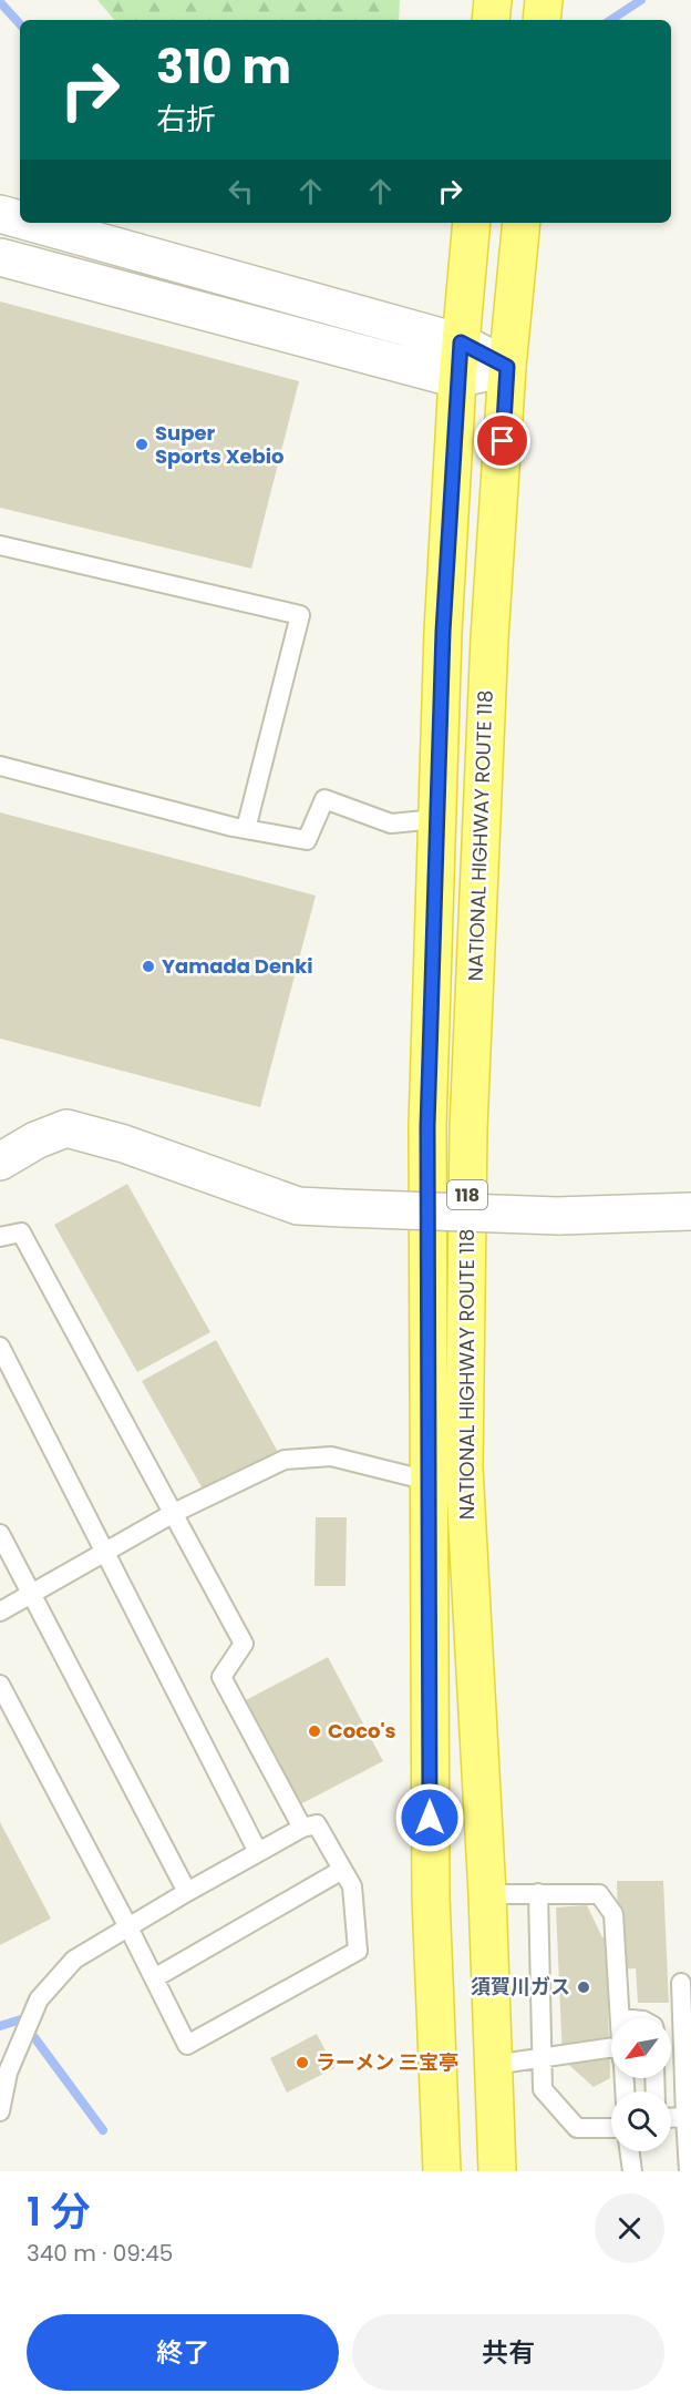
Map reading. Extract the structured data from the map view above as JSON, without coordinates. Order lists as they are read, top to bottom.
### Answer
{
  "streets": {
    "highway": ["NATIONAL HIGHWAY ROUTE 118", "118"]
  },
  "places": [
    "Super Sports Xebio",
    "Yamada Denki",
    "Coco's",
    "須賀川ガス",
    "ラーメン 三宝亭"
  ],
  "north": "bottom left",
  "page": {
    "turn": ["310 m", "右折"],
    "heading": ["1 分", "340 m · 09:45"],
    "buttons": ["終了", "共有"]
  }
}
